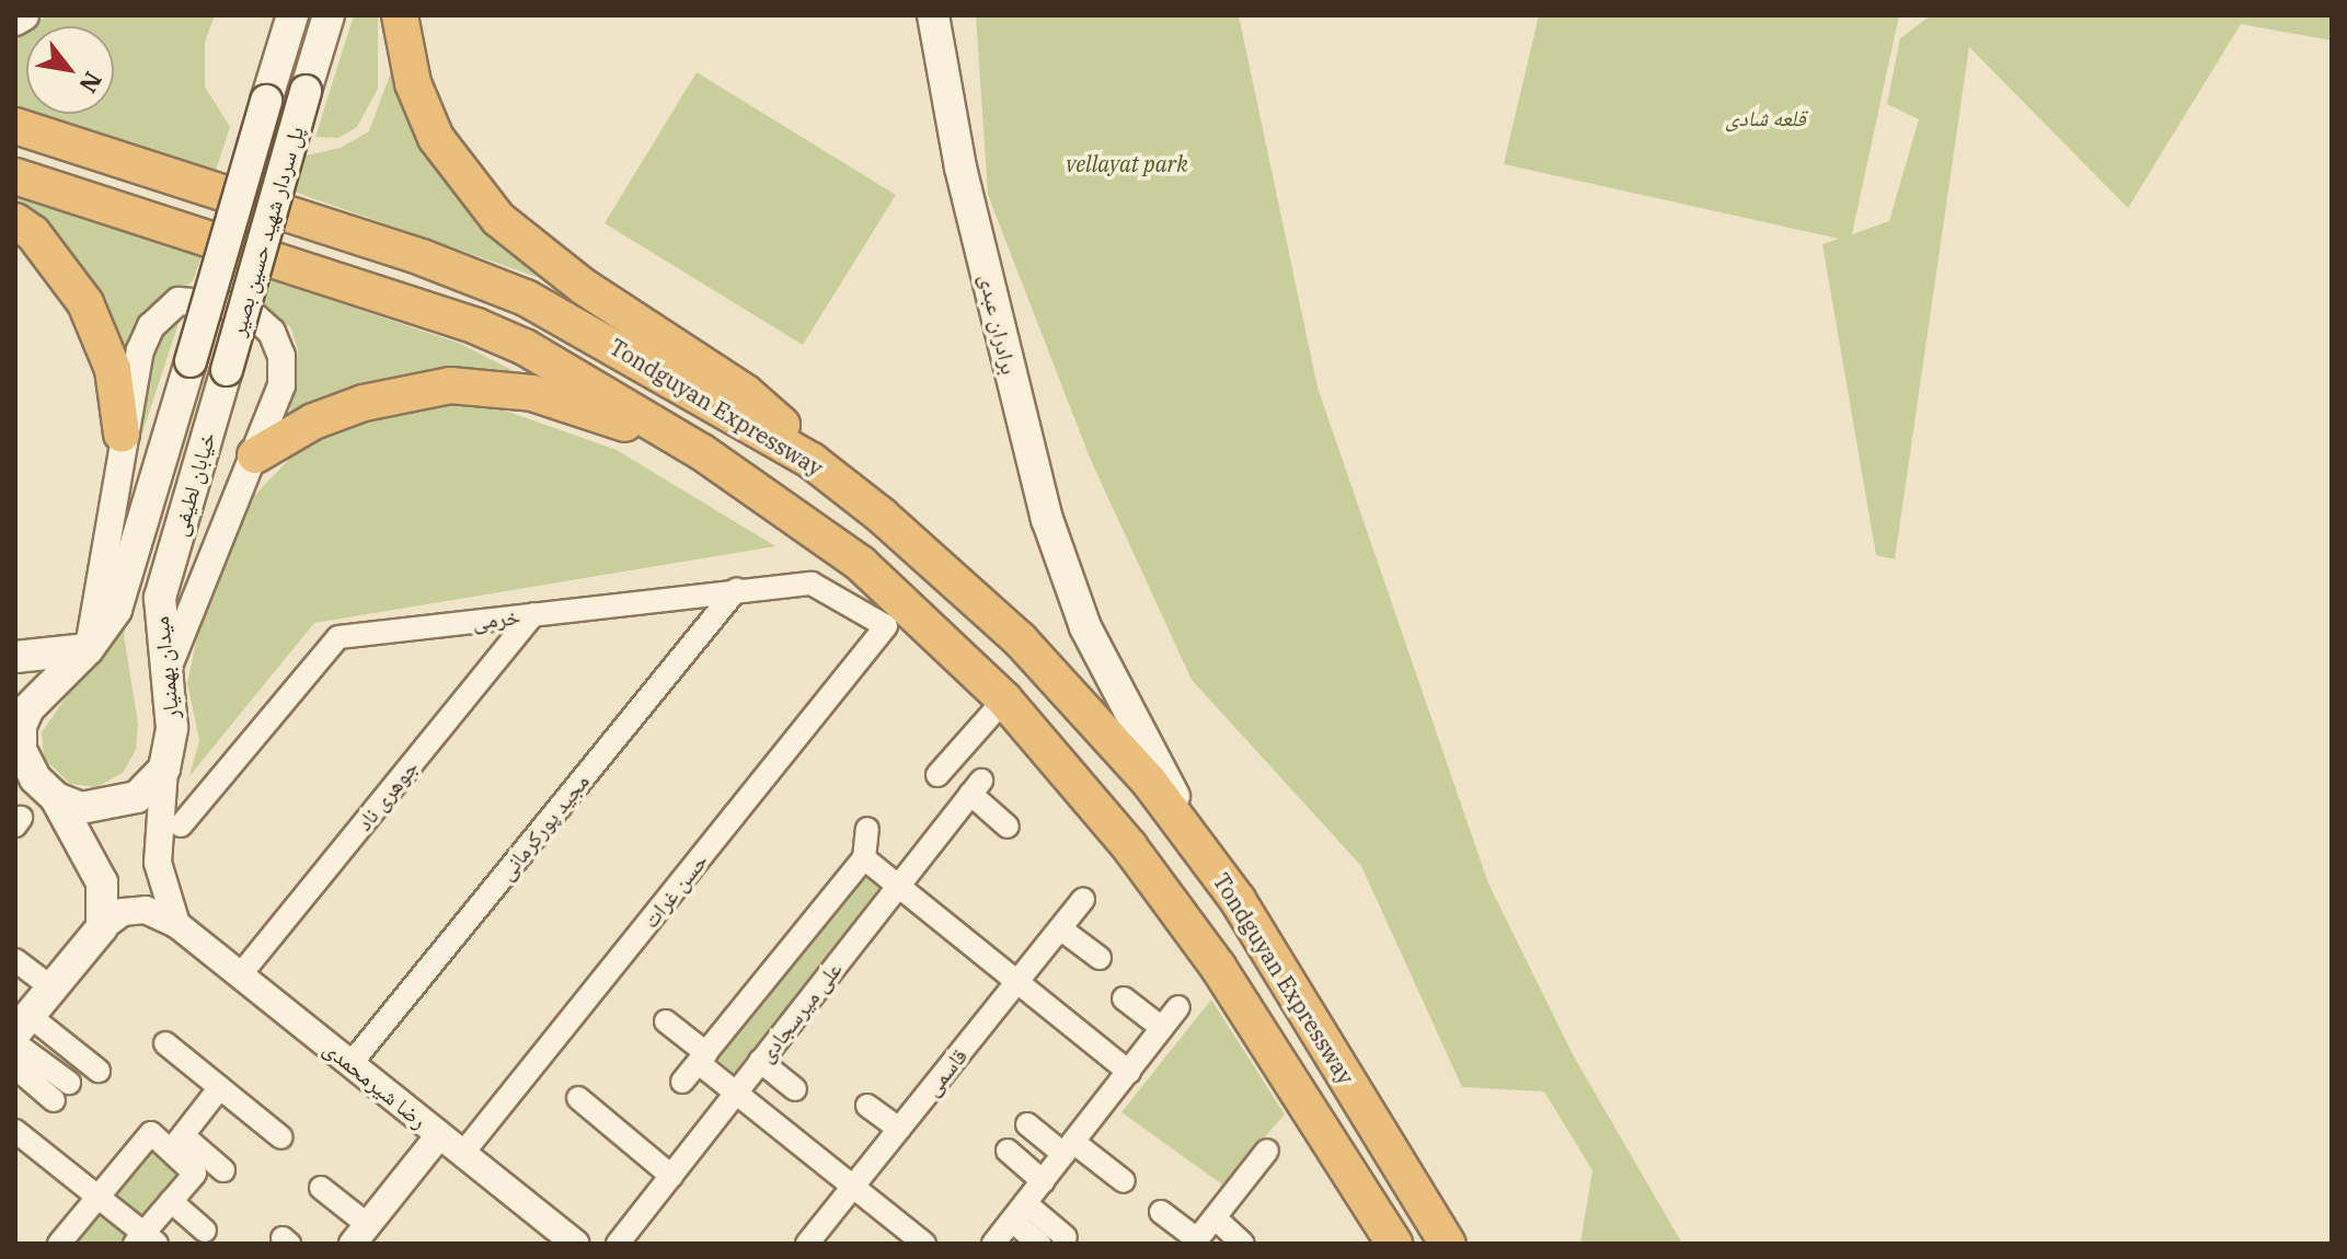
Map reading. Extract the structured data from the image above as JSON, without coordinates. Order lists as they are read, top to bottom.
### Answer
{
  "streets": {
    "highway": ["Tondguyan Expressway"],
    "main road": [
      "پل سردار شهید حسین بصیر",
      "برادران عبدی",
      "خیابان لطیفی",
      "میدان بهمنیار"
    ],
    "street": [
      "خرمی",
      "جوهری ناد",
      "مجید پورکرمانی",
      "حسن غرات",
      "علی میرسجادی",
      "قاسمی",
      "رضا شیرمحمدی"
    ]
  },
  "crossings": [
    ["پل سردار شهید حسین بصیر", "خیابان لطیفی"],
    ["برادران عبدی", "Tondguyan Expressway"],
    ["خیابان لطیفی", "میدان بهمنیار"],
    ["خرمی", "جوهری ناد"],
    ["خرمی", "مجید پورکرمانی"],
    ["خرمی", "حسن غرات"],
    ["جوهری ناد", "رضا شیرمحمدی"],
    ["مجید پورکرمانی", "رضا شیرمحمدی"],
    ["حسن غرات", "رضا شیرمحمدی"]
  ],
  "parks": ["قلعه شادی", "vellayat park"],
  "north": "bottom right"
}
